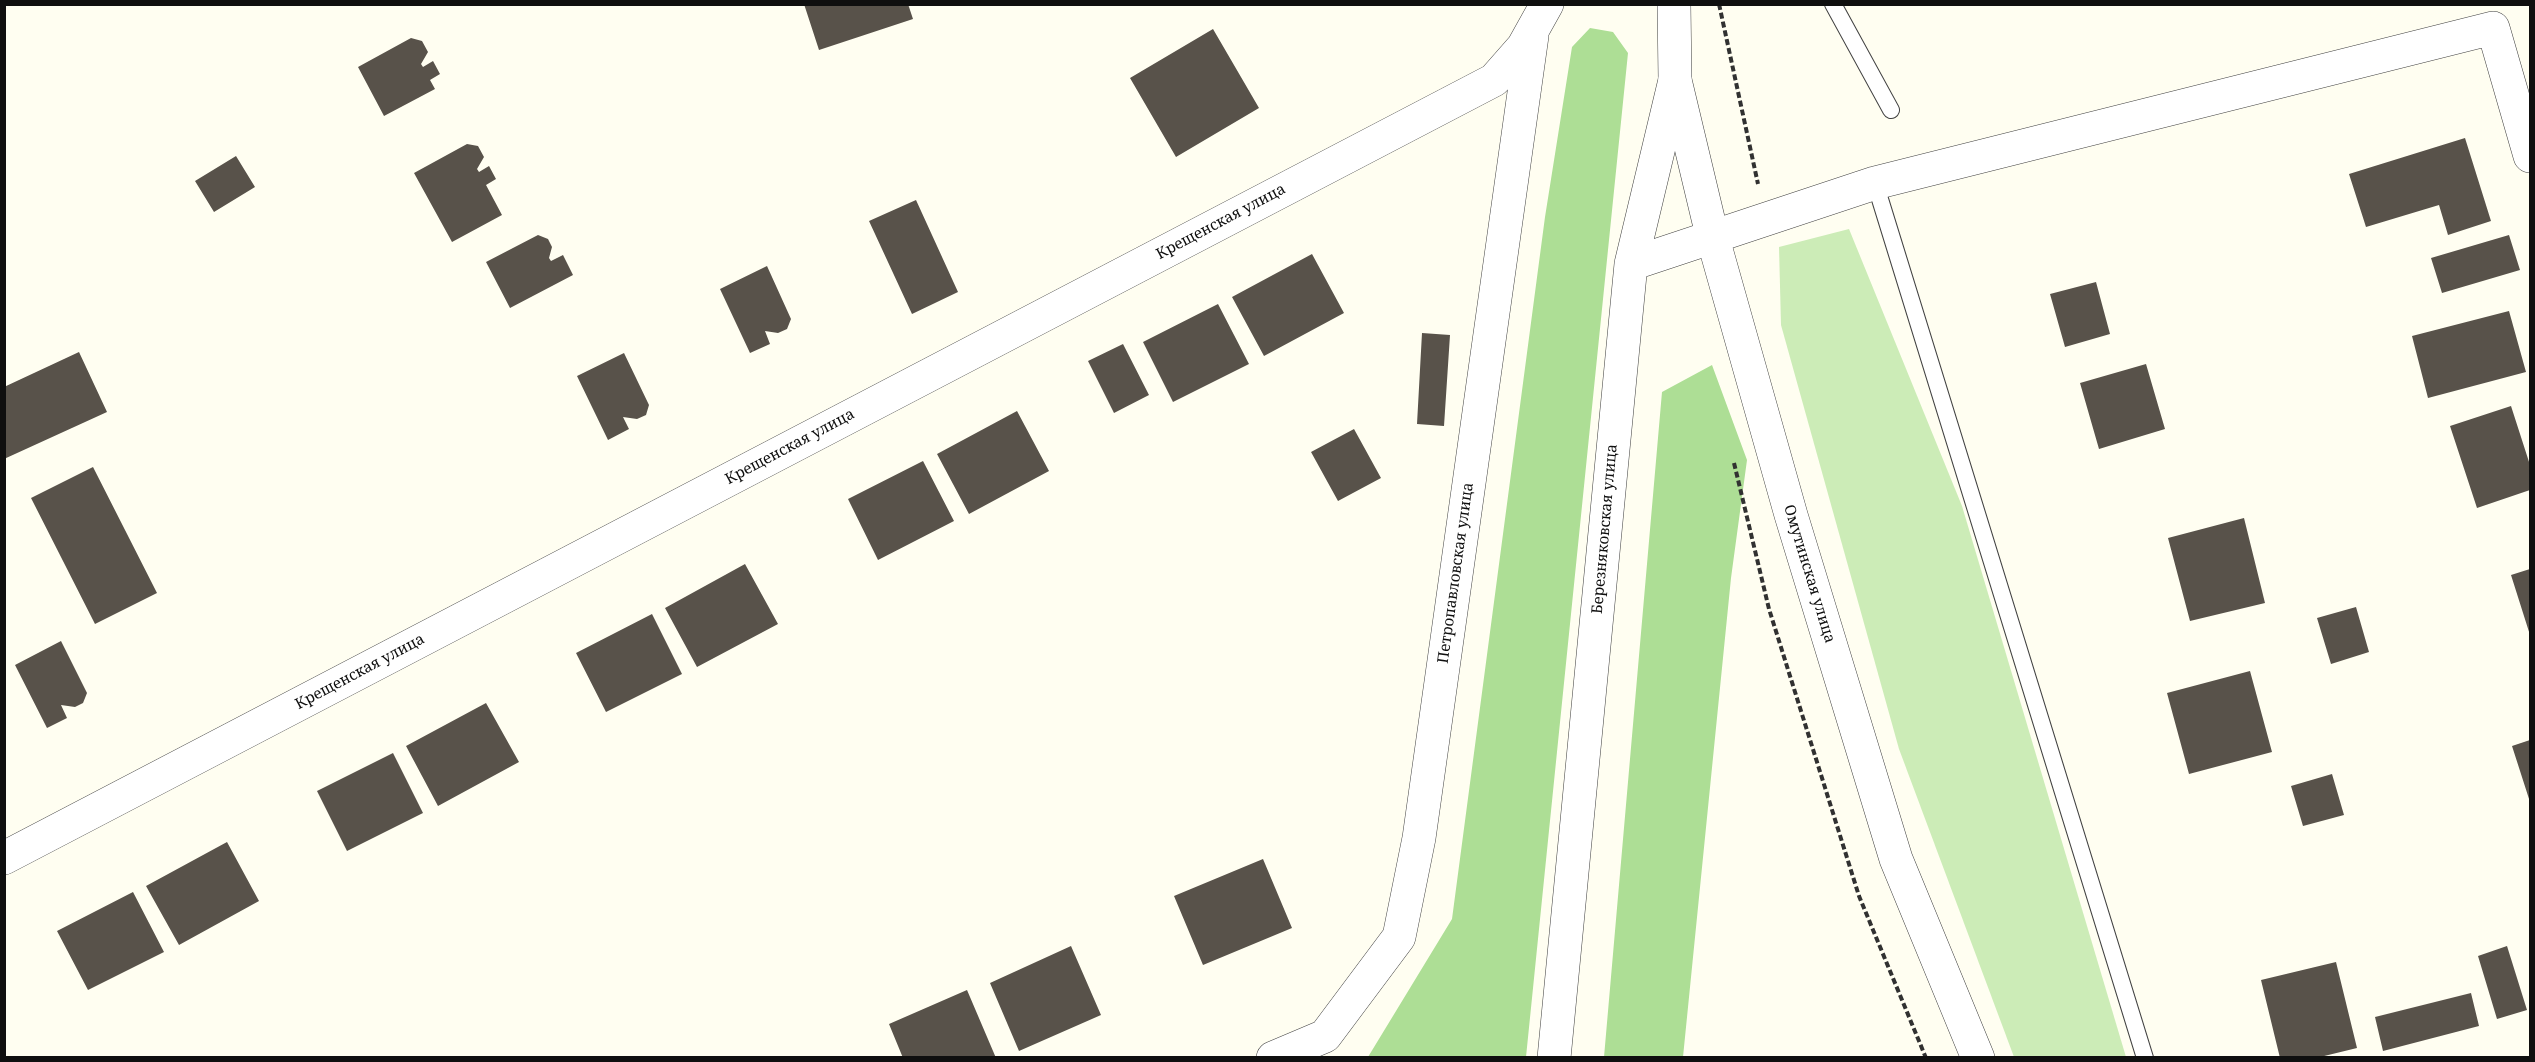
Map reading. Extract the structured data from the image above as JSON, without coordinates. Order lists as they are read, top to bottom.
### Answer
{
  "streets": {
    "street": [
      "Крещенская улица",
      "Березняковская улица",
      "Петропавловская улица",
      "Омутинская улица"
    ]
  },
  "crossings": [
    ["Крещенская улица", "Петропавловская улица"],
    ["Березняковская улица", "Омутинская улица"]
  ]
}
